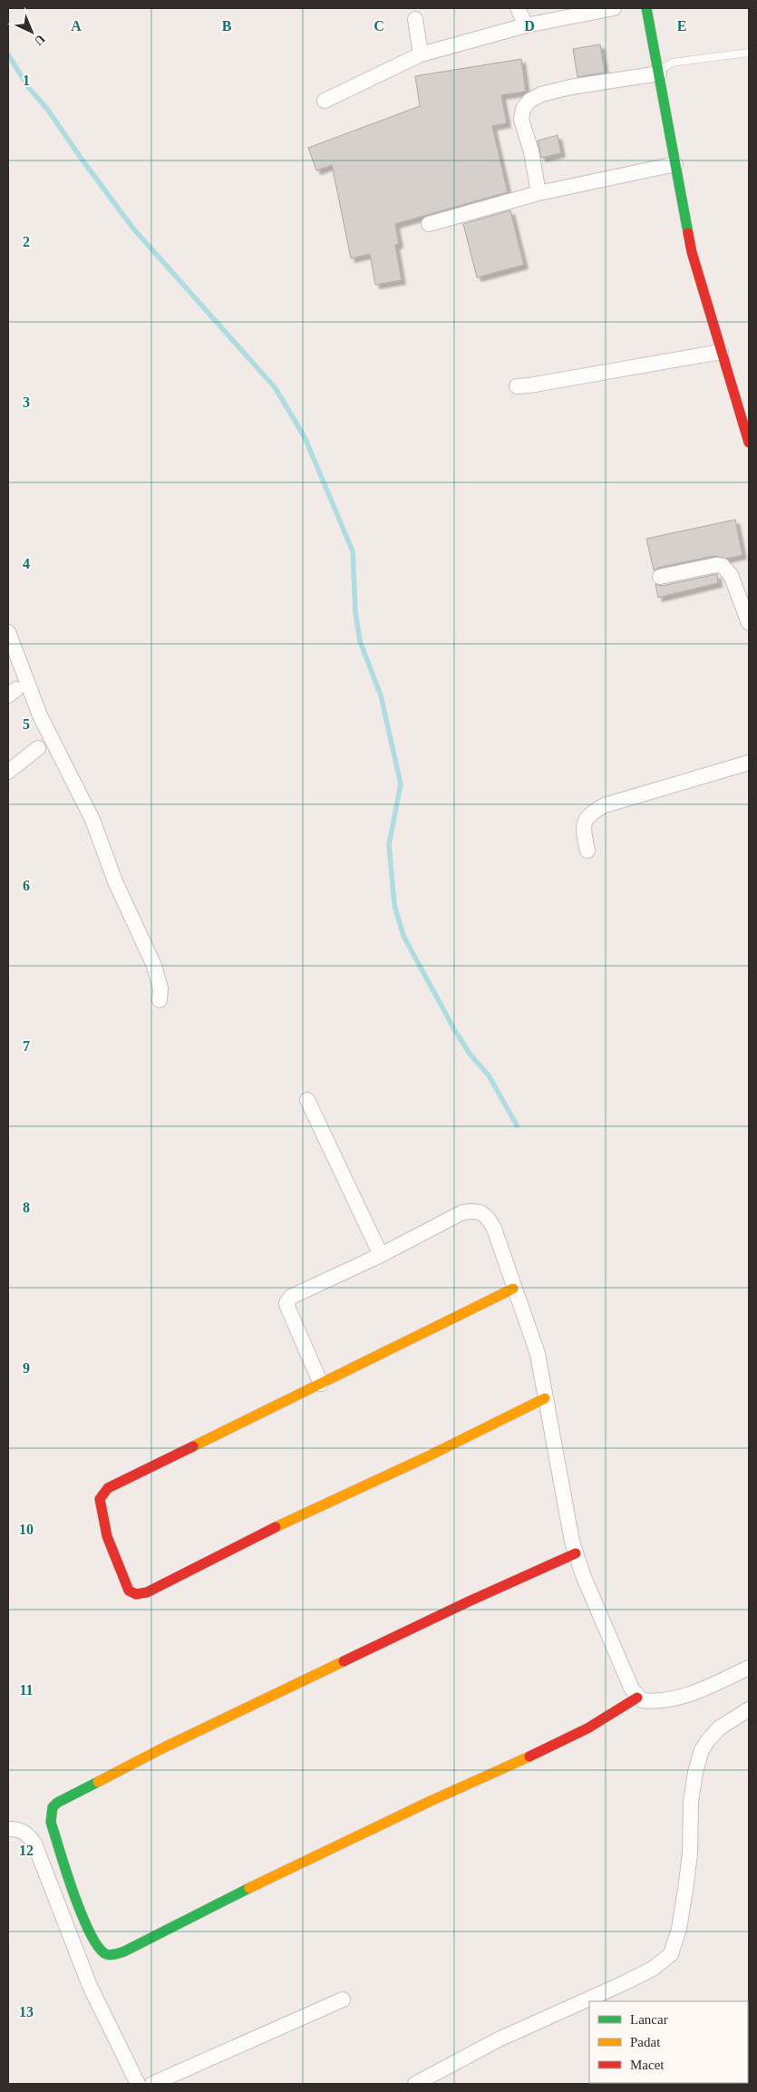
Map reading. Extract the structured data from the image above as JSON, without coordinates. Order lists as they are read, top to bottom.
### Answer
{
  "legend": ["Lancar", "Padat", "Macet"],
  "north": "bottom right",
  "grid": {
    "columns": [
      "A",
      "B",
      "C",
      "D",
      "E"
    ],
    "rows": [
      "1",
      "2",
      "3",
      "4",
      "5",
      "6",
      "7",
      "8",
      "9",
      "10",
      "11",
      "12",
      "13"
    ]
  }
}
